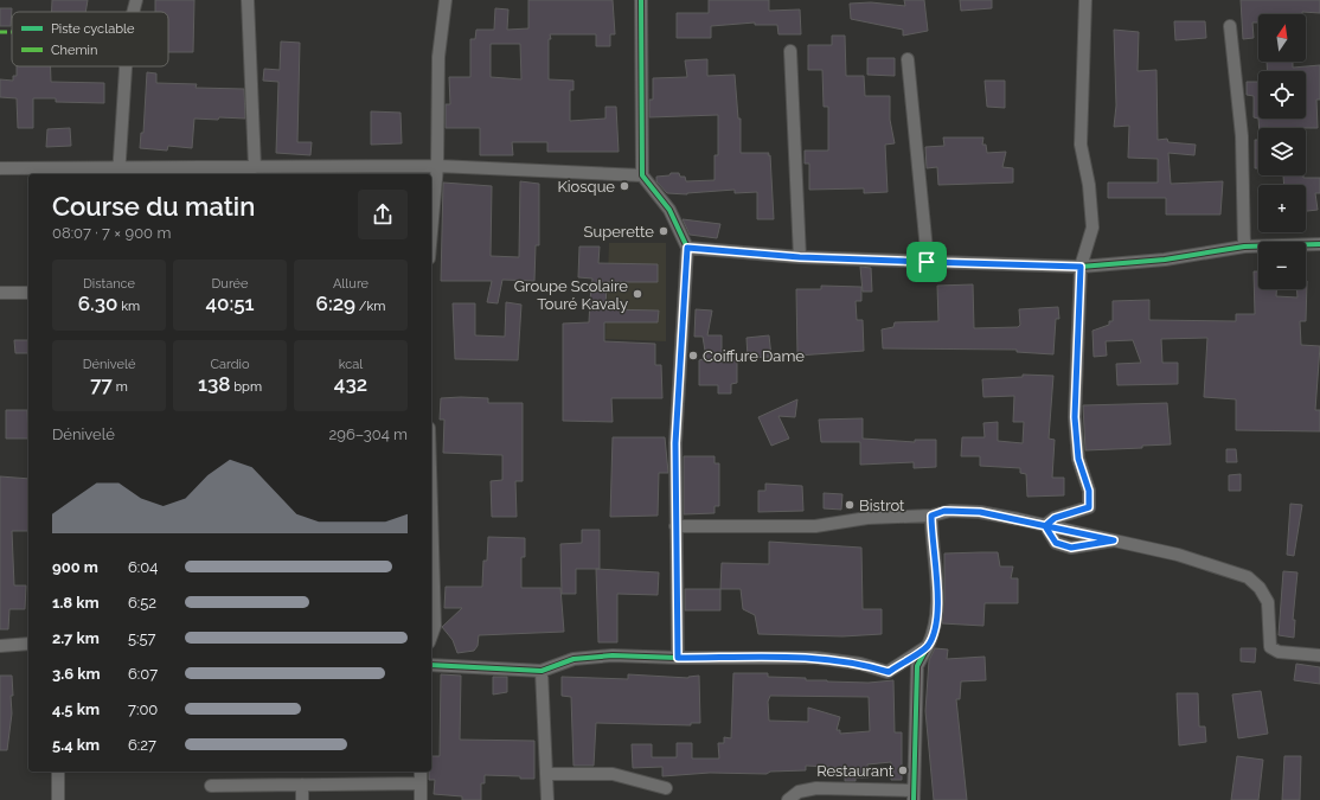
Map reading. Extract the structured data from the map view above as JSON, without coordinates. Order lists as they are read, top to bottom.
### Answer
{
  "places": [
    "Kiosque",
    "Superette",
    "Groupe Scolaire Touré Kavaly",
    "Coiffure Dame",
    "Bistrot",
    "Restaurant"
  ],
  "legend": ["Piste cyclable", "Chemin"],
  "north": "top",
  "page": {
    "map_buttons": ["+", "−"],
    "heading": ["Course du matin", "08:07 · 7 × 900 m"],
    "stats": [
      ["Distance", "6.30 km"],
      ["Durée", "40:51"],
      ["Allure", "6:29 /km"],
      ["Dénivelé", "77 m"],
      ["Cardio", "138 bpm"],
      ["kcal", "432"]
    ],
    "chart": ["Dénivelé", "296–304 m"],
    "list": [
      {
        "name": "900 m",
        "note": "6:04"
      },
      {
        "name": "1.8 km",
        "note": "6:52"
      },
      {
        "name": "2.7 km",
        "note": "5:57"
      },
      {
        "name": "3.6 km",
        "note": "6:07"
      },
      {
        "name": "4.5 km",
        "note": "7:00"
      },
      {
        "name": "5.4 km",
        "note": "6:27"
      }
    ]
  }
}
